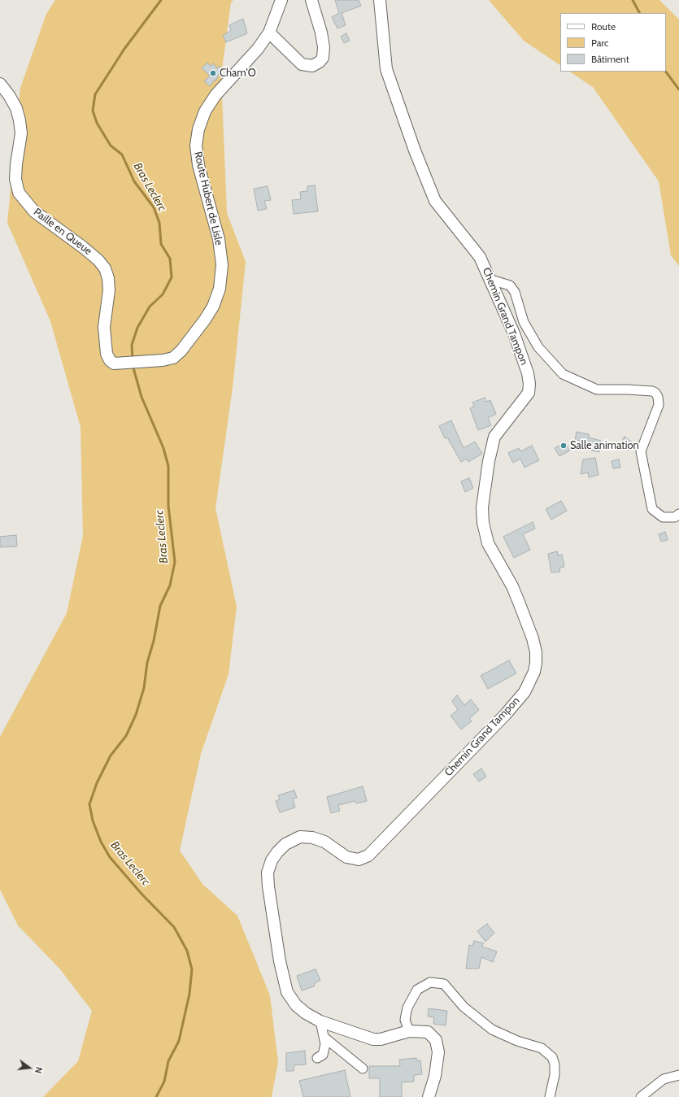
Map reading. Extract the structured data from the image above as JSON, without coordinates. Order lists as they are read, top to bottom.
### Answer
{
  "streets": {
    "main road": ["Route Hubert de Lisle", "Paille en Queue", "Chemin Grand Tampon"]
  },
  "crossings": [
    ["Route Hubert de Lisle", "Paille en Queue"]
  ],
  "water": ["Bras Leclerc"],
  "places": ["Cham'O", "Salle animation"],
  "legend": ["Route", "Parc", "Bâtiment"],
  "north": "right"
}
